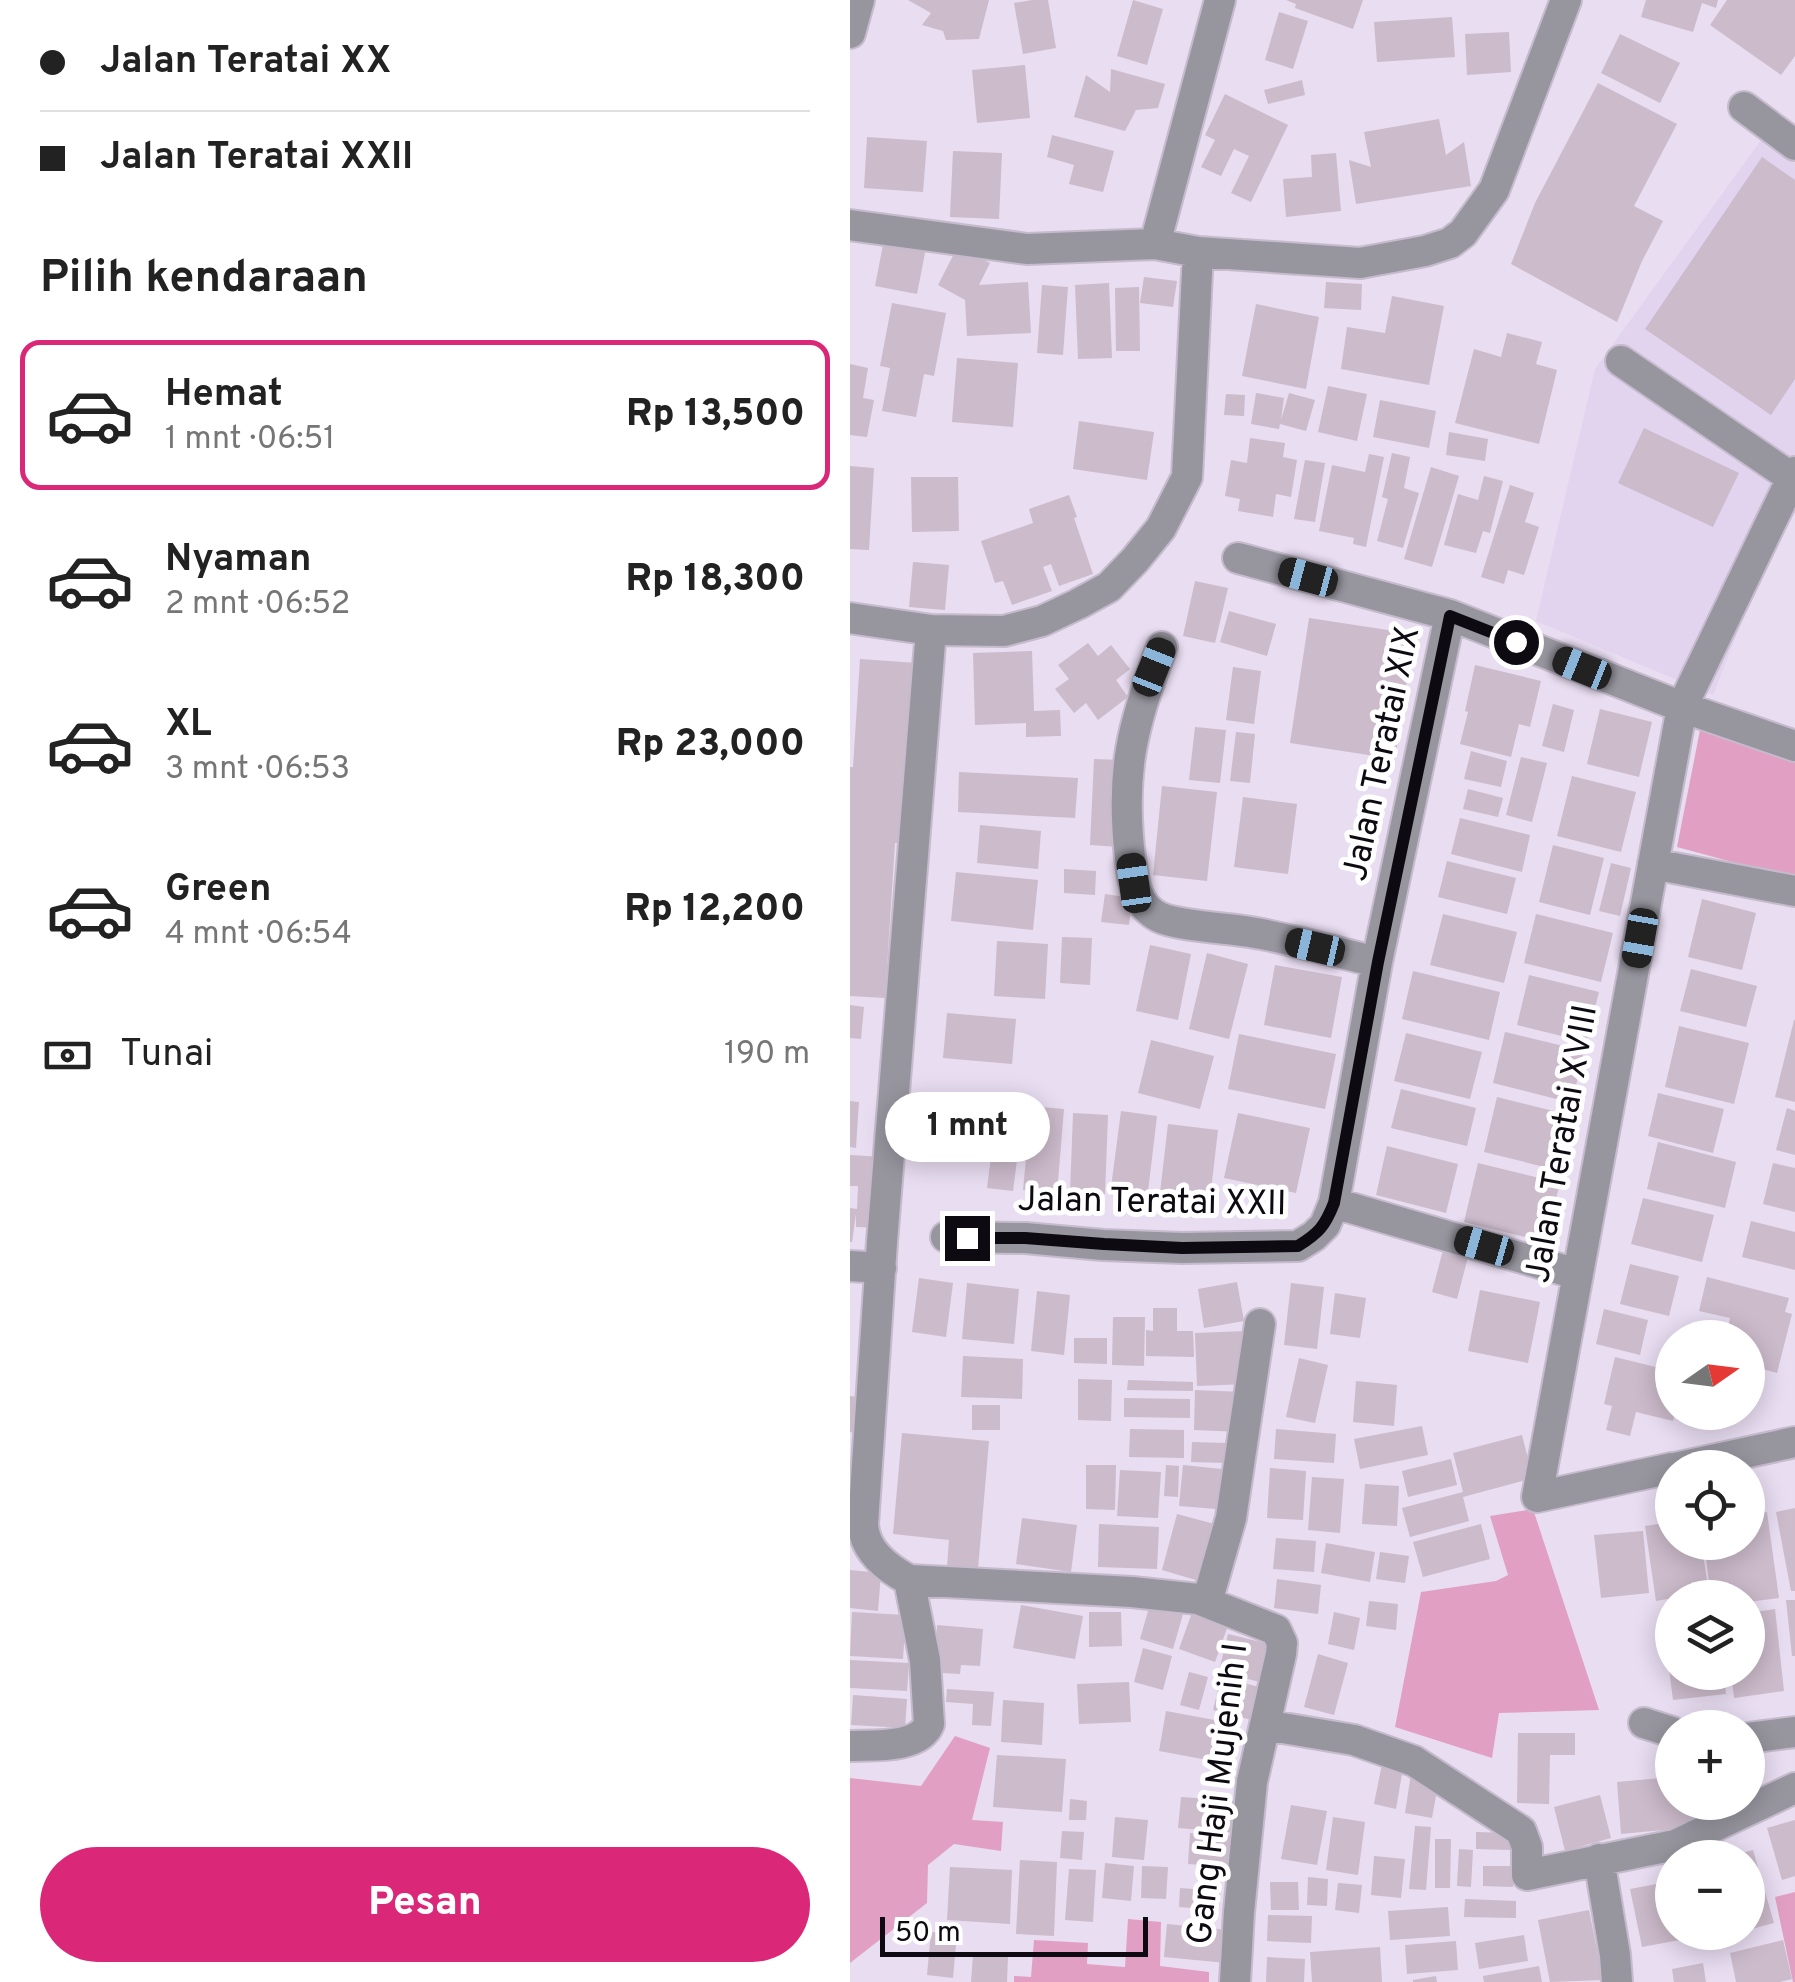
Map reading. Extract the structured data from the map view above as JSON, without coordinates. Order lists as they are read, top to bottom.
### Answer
{
  "streets": {
    "street": [
      "Jalan Teratai XIX",
      "Jalan Teratai XVIII",
      "Jalan Teratai XXII",
      "Gang Haji Mujenih I"
    ]
  },
  "crossings": [
    ["Jalan Teratai XIX", "Jalan Teratai XXII"]
  ],
  "scale_bar": "50 m",
  "north": "right",
  "page": {
    "banner": ["Jalan Teratai XX", "Jalan Teratai XXII"],
    "heading": "Pilih kendaraan",
    "list": [
      {
        "name": "Hemat",
        "note": "1 mnt · 06:51",
        "value": "Rp 13,500"
      },
      {
        "name": "Nyaman",
        "note": "2 mnt · 06:52",
        "value": "Rp 18,300"
      },
      {
        "name": "XL",
        "note": "3 mnt · 06:53",
        "value": "Rp 23,000"
      },
      {
        "name": "Green",
        "note": "4 mnt · 06:54",
        "value": "Rp 12,200"
      }
    ],
    "pay": ["Tunai", "190 m"],
    "bubble": "1 mnt",
    "map_buttons": ["+", "−"],
    "buttons": "Pesan",
    "scale": "50 m"
  }
}
